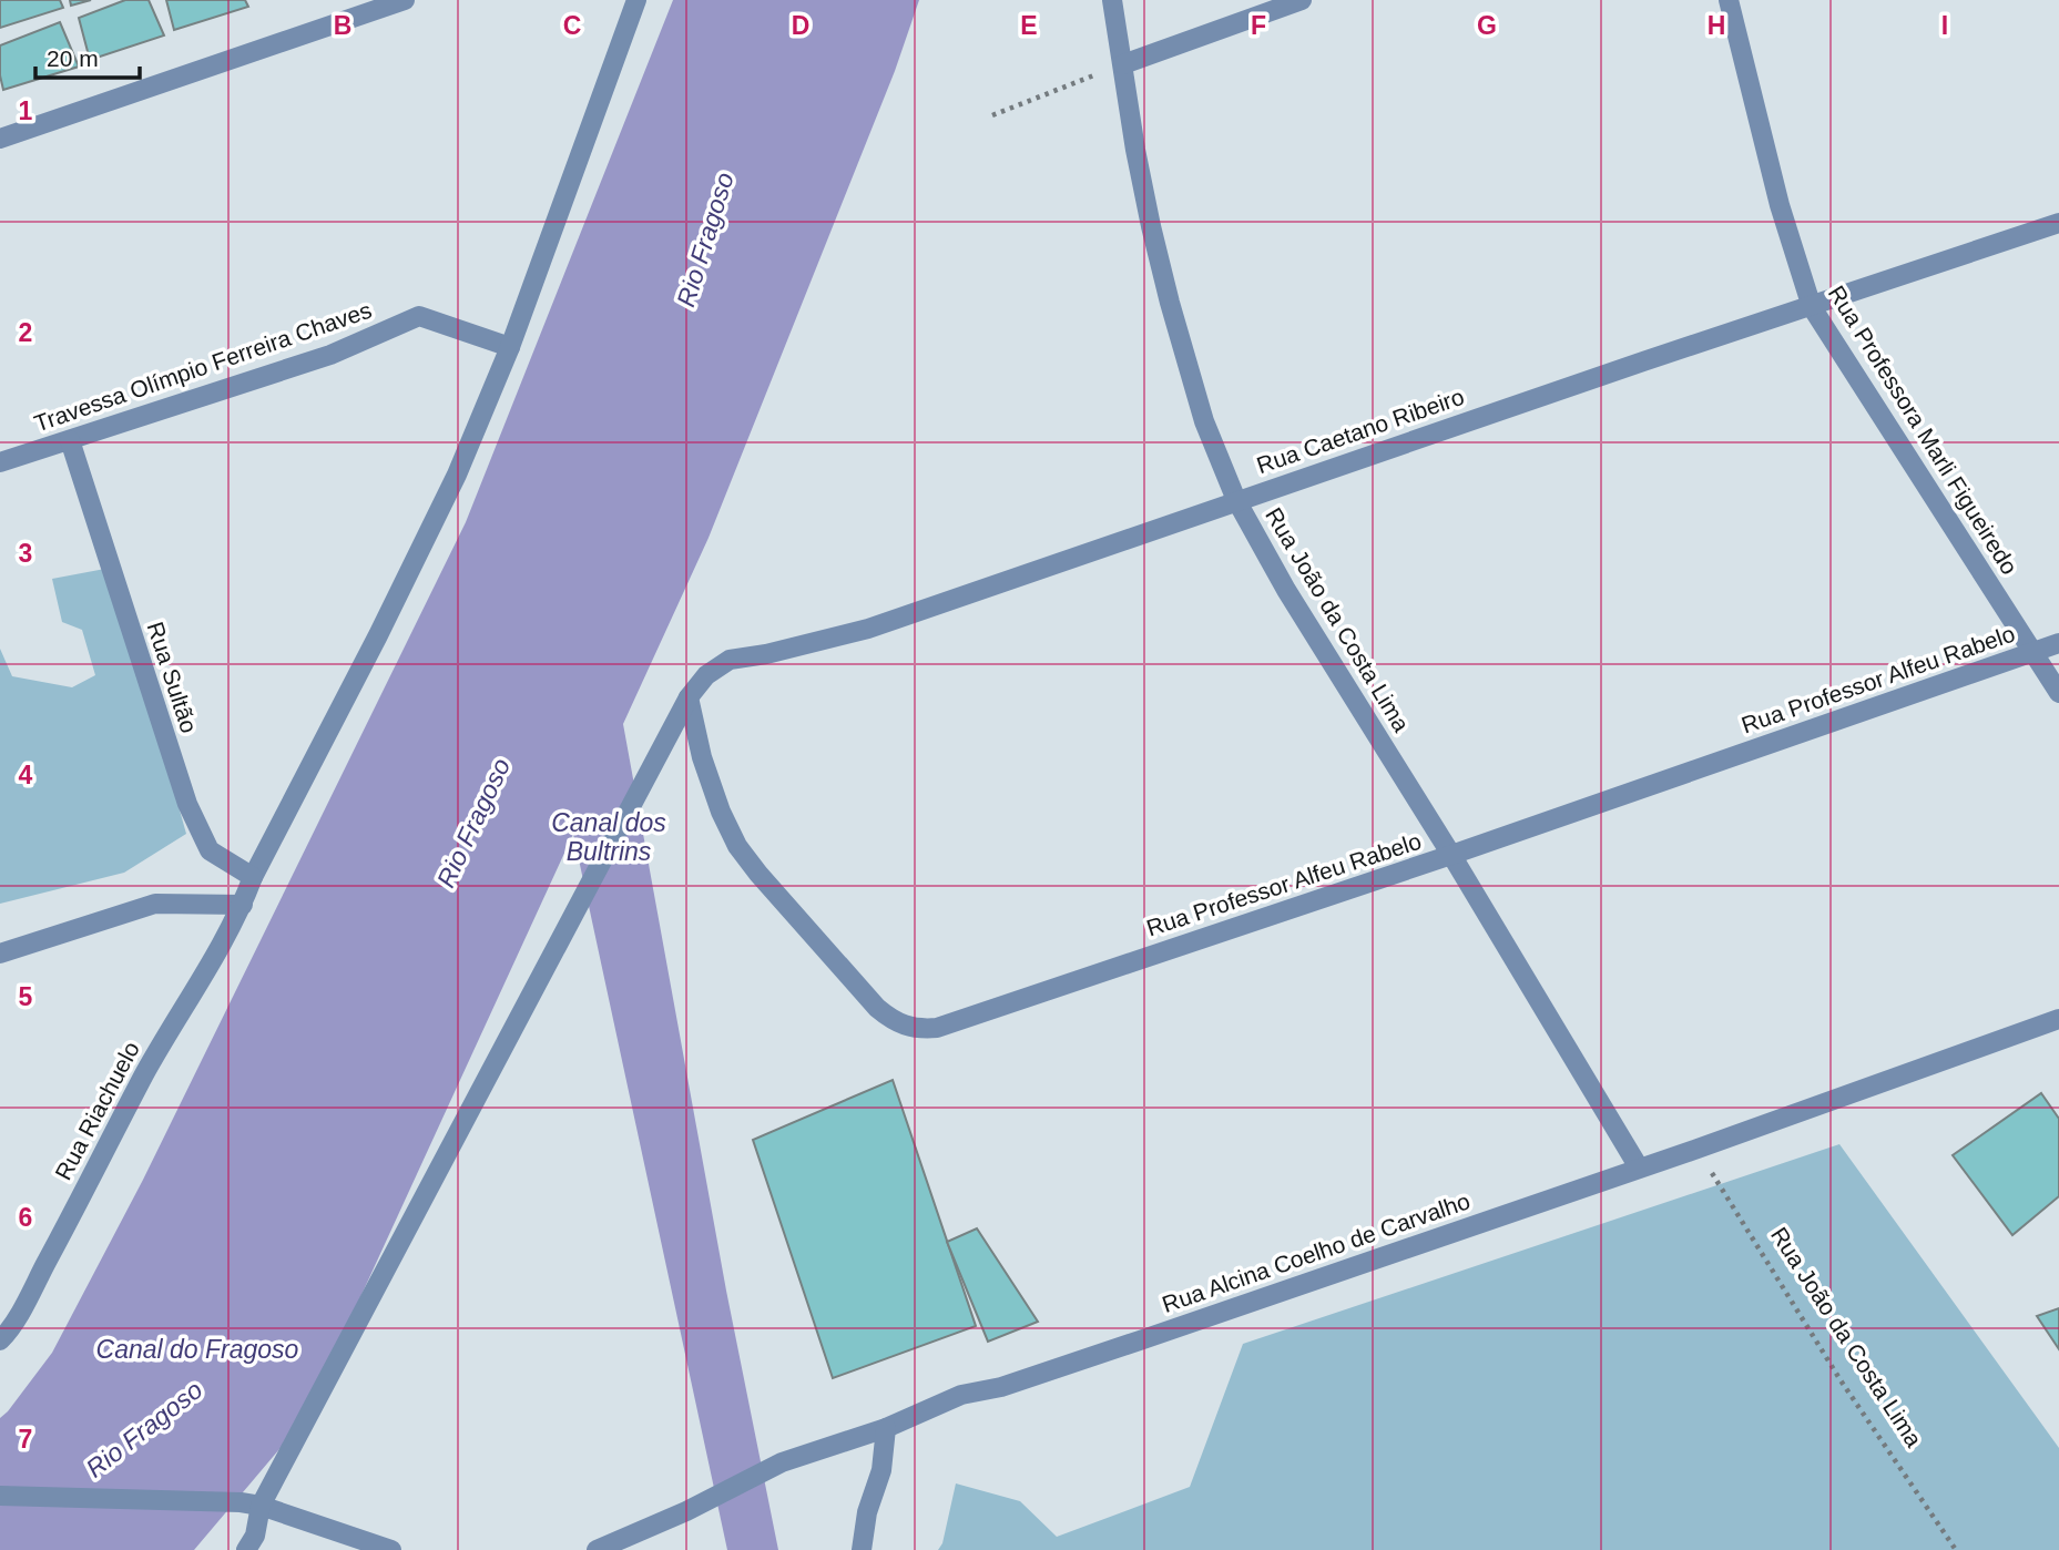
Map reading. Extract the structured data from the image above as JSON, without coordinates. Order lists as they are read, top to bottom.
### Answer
{
  "streets": {
    "street": [
      "Travessa Olímpio Ferreira Chaves",
      "Rua Professora Marli Figueiredo",
      "Rua Caetano Ribeiro",
      "Rua João da Costa Lima",
      "Rua Sultão",
      "Rua Professor Alfeu Rabelo",
      "Rua Riachuelo",
      "Rua Alcina Coelho de Carvalho"
    ]
  },
  "crossings": [
    ["Travessa Olímpio Ferreira Chaves", "Rua Sultão"],
    ["Rua Professora Marli Figueiredo", "Rua Caetano Ribeiro"],
    ["Rua Professora Marli Figueiredo", "Rua Professor Alfeu Rabelo"],
    ["Rua Caetano Ribeiro", "Rua João da Costa Lima"],
    ["Rua Caetano Ribeiro", "Rua Professor Alfeu Rabelo"],
    ["Rua João da Costa Lima", "Rua Professor Alfeu Rabelo"],
    ["Rua João da Costa Lima", "Rua Alcina Coelho de Carvalho"]
  ],
  "water": ["Rio Fragoso", "Canal dos Bultrins", "Canal do Fragoso"],
  "scale_bar": "20 m",
  "grid": {
    "columns": [
      "B",
      "C",
      "D",
      "E",
      "F",
      "G",
      "H",
      "I"
    ],
    "rows": [
      "1",
      "2",
      "3",
      "4",
      "5",
      "6",
      "7"
    ]
  }
}
